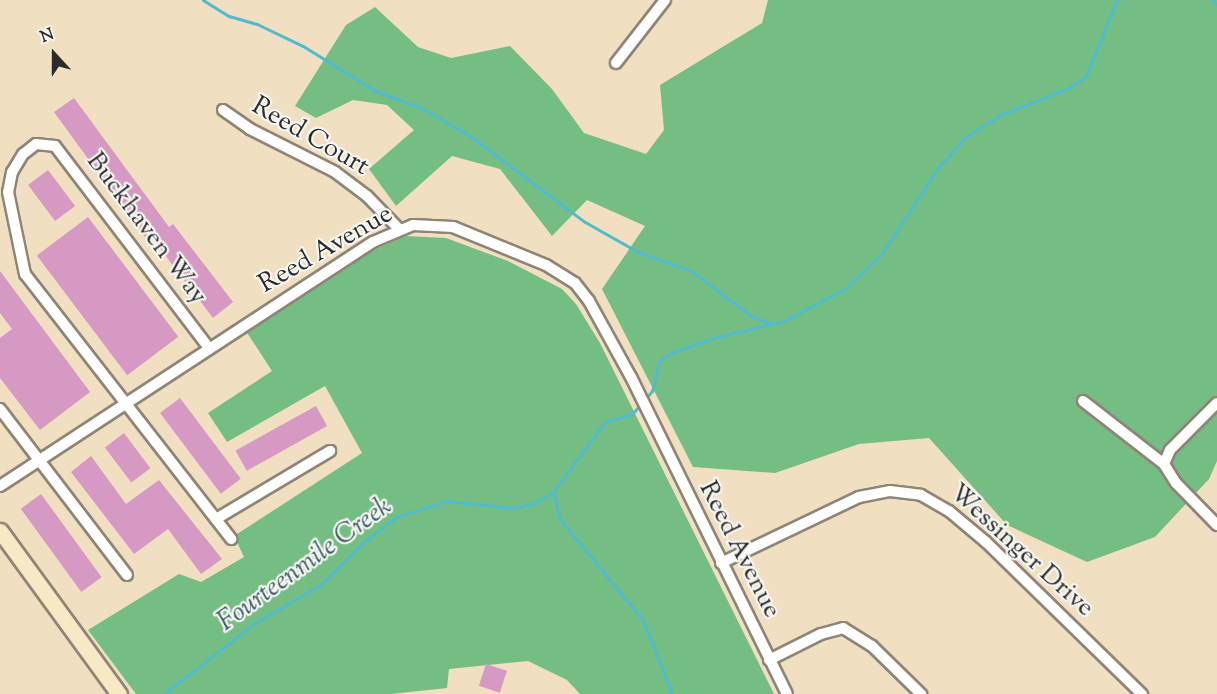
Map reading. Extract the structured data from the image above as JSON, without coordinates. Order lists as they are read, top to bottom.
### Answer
{
  "streets": {
    "street": [
      "Reed Court",
      "Buckhaven Way",
      "Reed Avenue",
      "Wessinger Drive"
    ]
  },
  "crossings": [
    ["Reed Court", "Reed Avenue"],
    ["Buckhaven Way", "Reed Avenue"],
    ["Reed Avenue", "Wessinger Drive"]
  ],
  "water": ["Fourteenmile Creek"],
  "north": "top"
}
